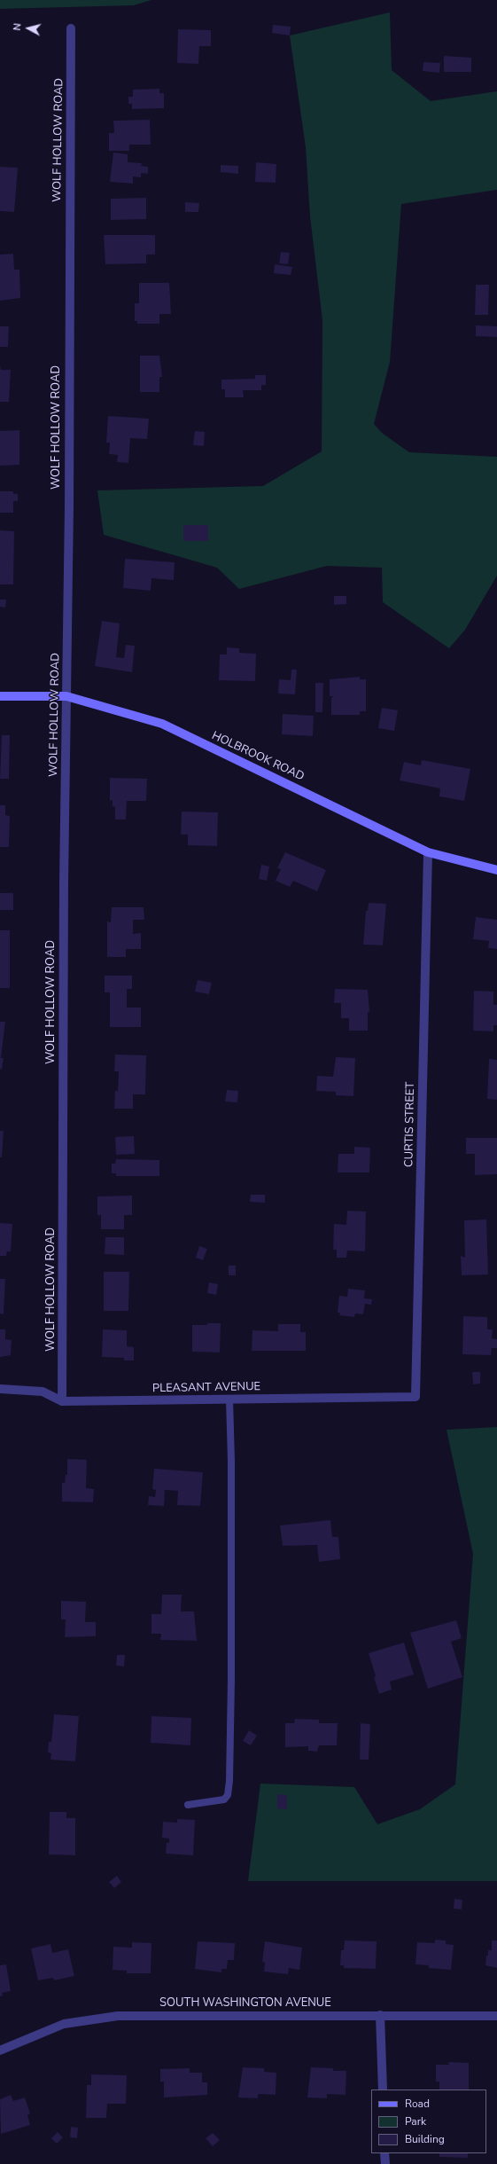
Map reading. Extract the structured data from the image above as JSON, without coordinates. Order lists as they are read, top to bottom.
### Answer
{
  "streets": {
    "street": [
      "WOLF HOLLOW ROAD",
      "HOLBROOK ROAD",
      "CURTIS STREET",
      "PLEASANT AVENUE",
      "SOUTH WASHINGTON AVENUE"
    ]
  },
  "crossings": [
    ["WOLF HOLLOW ROAD", "HOLBROOK ROAD"],
    ["WOLF HOLLOW ROAD", "PLEASANT AVENUE"],
    ["HOLBROOK ROAD", "CURTIS STREET"],
    ["CURTIS STREET", "PLEASANT AVENUE"]
  ],
  "legend": ["Road", "Park", "Building"],
  "north": "left"
}
